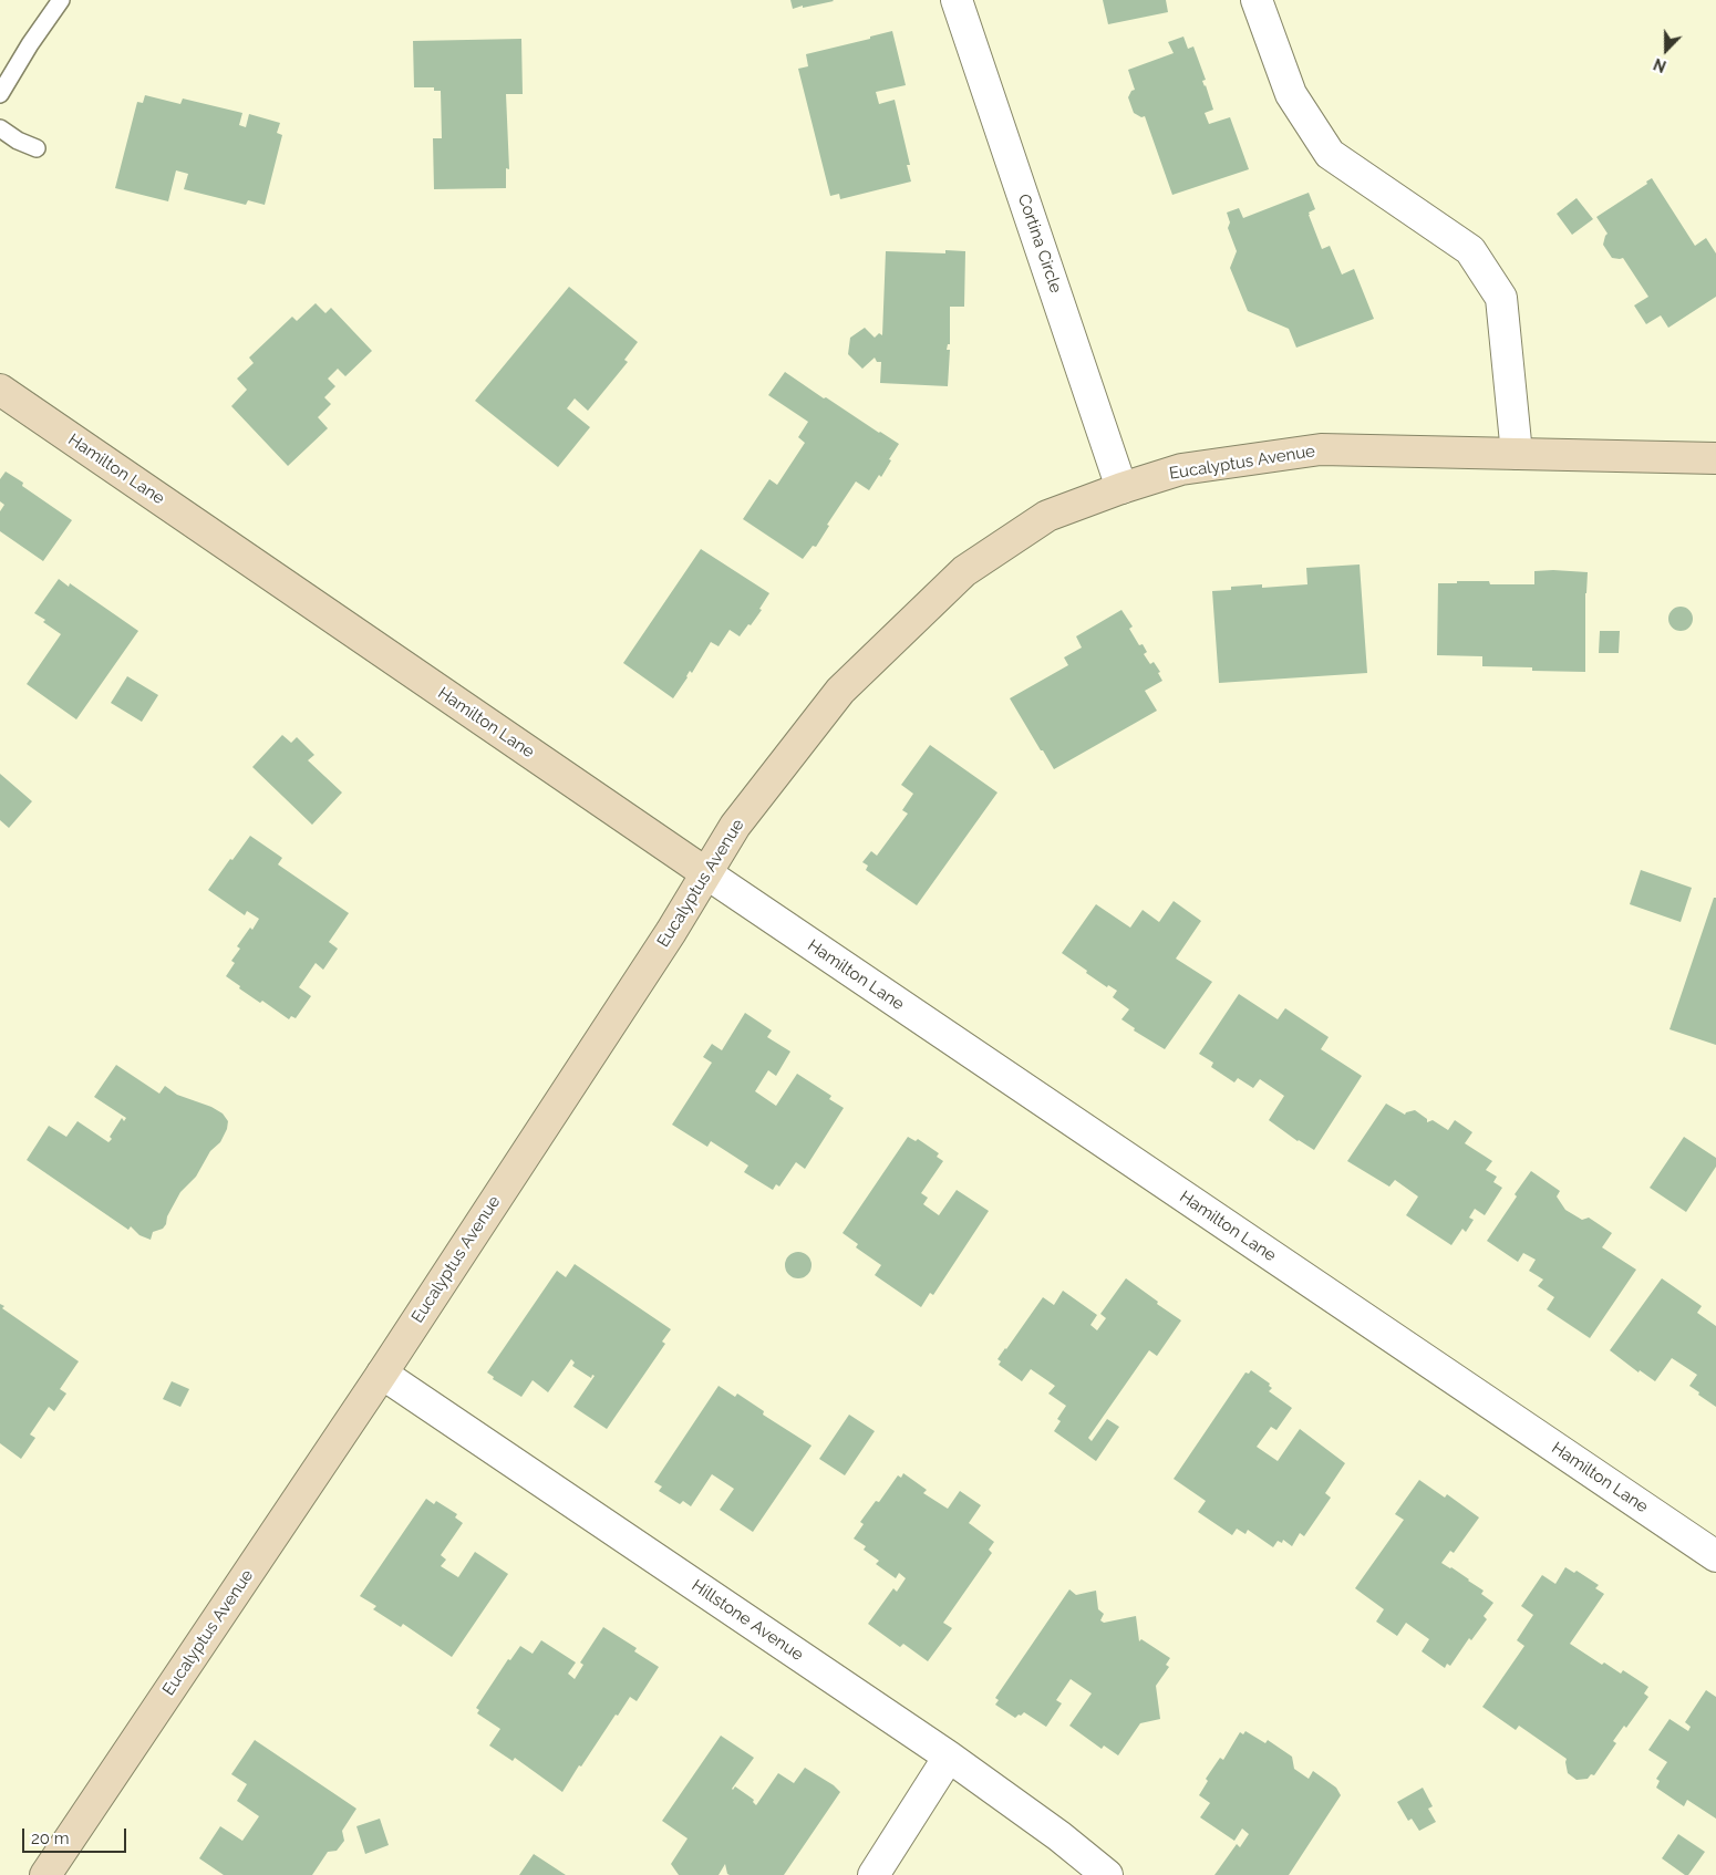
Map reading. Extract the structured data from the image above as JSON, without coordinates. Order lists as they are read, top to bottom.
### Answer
{
  "streets": {
    "street": [
      "Cortina Circle",
      "Eucalyptus Avenue",
      "Hamilton Lane",
      "Hillstone Avenue"
    ]
  },
  "crossings": [
    ["Cortina Circle", "Eucalyptus Avenue"],
    ["Eucalyptus Avenue", "Hamilton Lane"],
    ["Eucalyptus Avenue", "Hillstone Avenue"]
  ],
  "scale_bar": "20 m",
  "north": "bottom"
}
